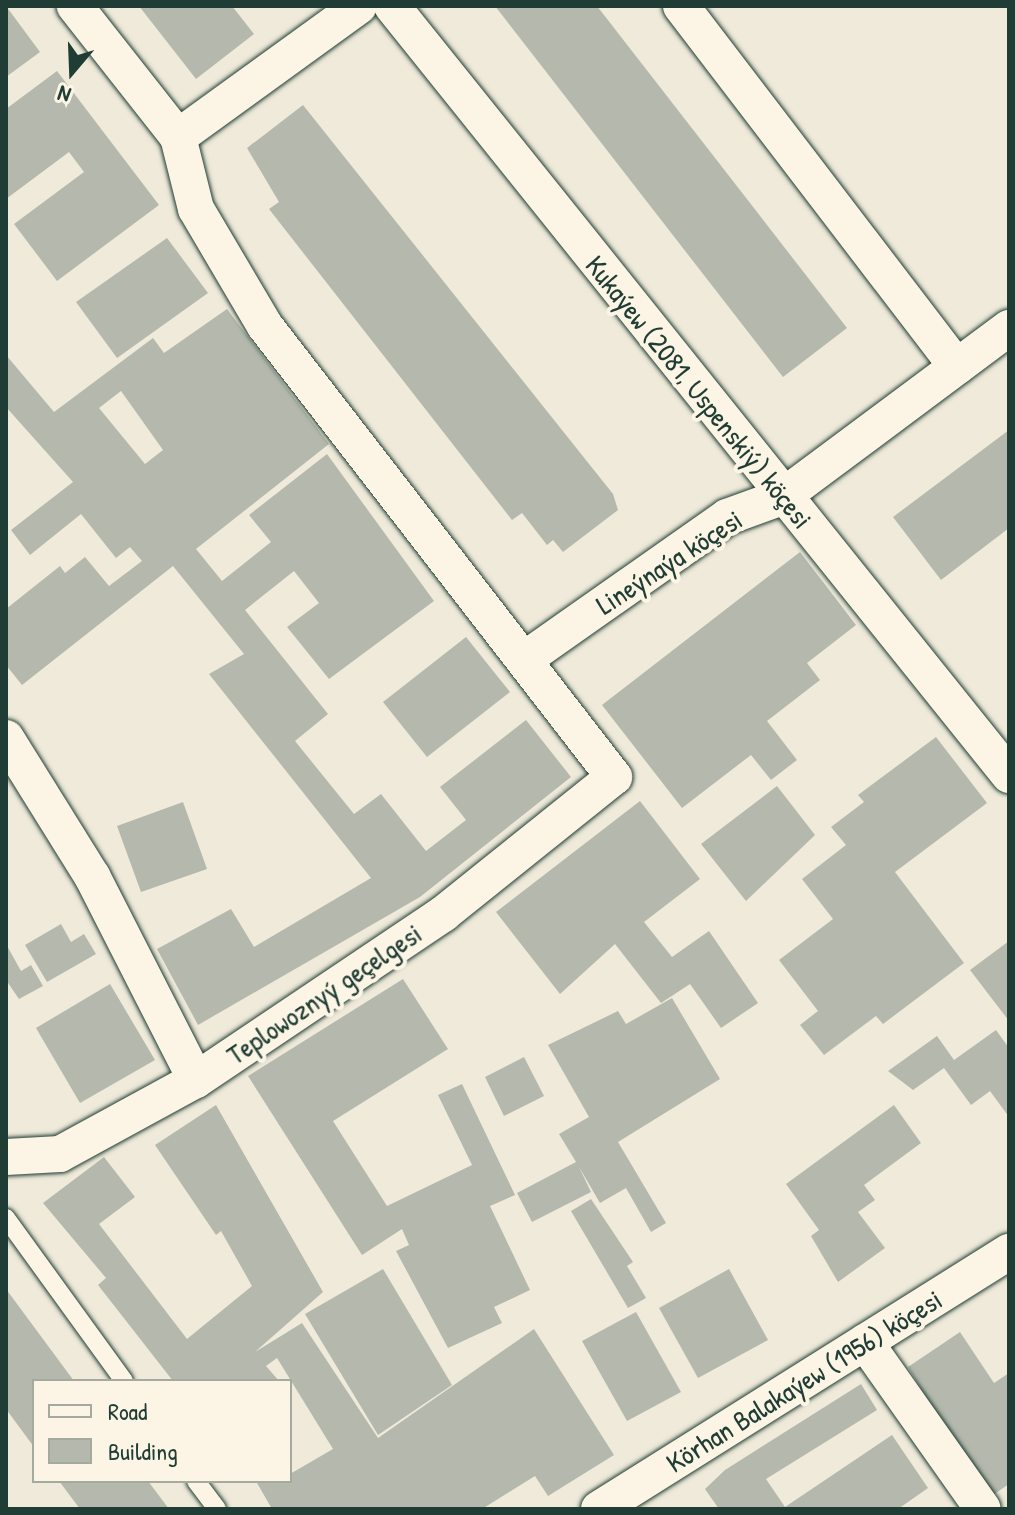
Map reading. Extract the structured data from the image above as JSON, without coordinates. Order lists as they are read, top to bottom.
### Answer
{
  "streets": {
    "street": [
      "Kukaýew (2081, Uspenskiý) köçesi",
      "Lineýnaýa köçesi",
      "Teplowoznyý geçelgesi",
      "Körhan Balakaýew (1956) köçesi"
    ]
  },
  "crossings": [
    ["Kukaýew (2081, Uspenskiý) köçesi", "Lineýnaýa köçesi"],
    ["Lineýnaýa köçesi", "Teplowoznyý geçelgesi"]
  ],
  "legend": ["Road", "Building"],
  "north": "bottom"
}
